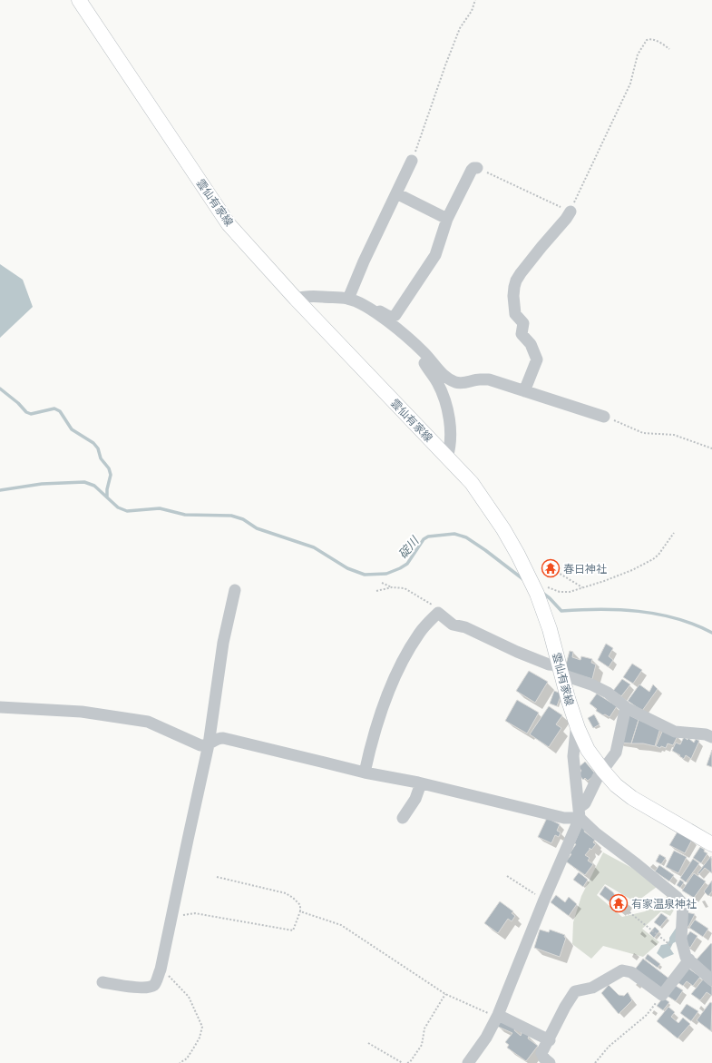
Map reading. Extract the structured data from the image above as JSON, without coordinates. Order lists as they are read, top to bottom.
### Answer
{
  "streets": {
    "main road": ["雲仙有家線"]
  },
  "water": ["碇川"],
  "places": {
    "temple": ["春日神社", "有家温泉神社"]
  }
}
